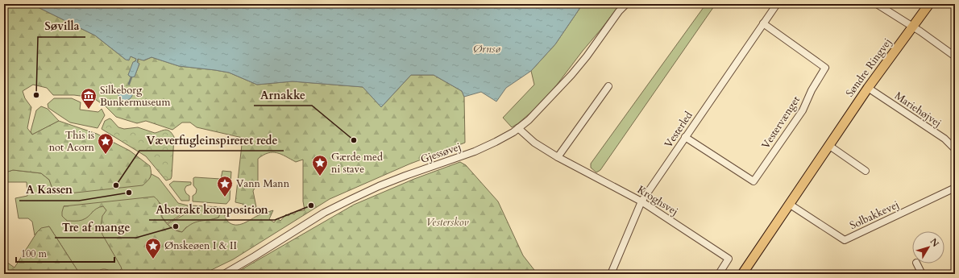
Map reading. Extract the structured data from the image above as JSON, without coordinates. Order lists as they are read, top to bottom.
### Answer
{
  "streets": {
    "main road": ["Søndre Ringvej"],
    "street": [
      "Mariehøjvej",
      "Vestervænget",
      "Vesterled",
      "Gjessøvej",
      "Kroghsvej",
      "Solbakkevej"
    ]
  },
  "crossings": [
    ["Søndre Ringvej", "Mariehøjvej"],
    ["Søndre Ringvej", "Solbakkevej"],
    ["Vestervænget", "Vesterled"],
    ["Vesterled", "Kroghsvej"],
    ["Gjessøvej", "Kroghsvej"]
  ],
  "water": ["Ørnsø"],
  "parks": ["Vesterskov"],
  "places": {
    "other": [
      "Søvilla",
      "Arnakke",
      "Væverfugleinspireret rede",
      "A Kassen",
      "Abstrakt komposition",
      "Tre af mange"
    ],
    "museum": ["Silkeborg Bunkermuseum"],
    "place": [
      "This is not Acorn",
      "Gærde med ni stave",
      "Vann Mann",
      "Ønskeøen I & II"
    ]
  },
  "scale_bar": "100 m",
  "north": "top right"
}
